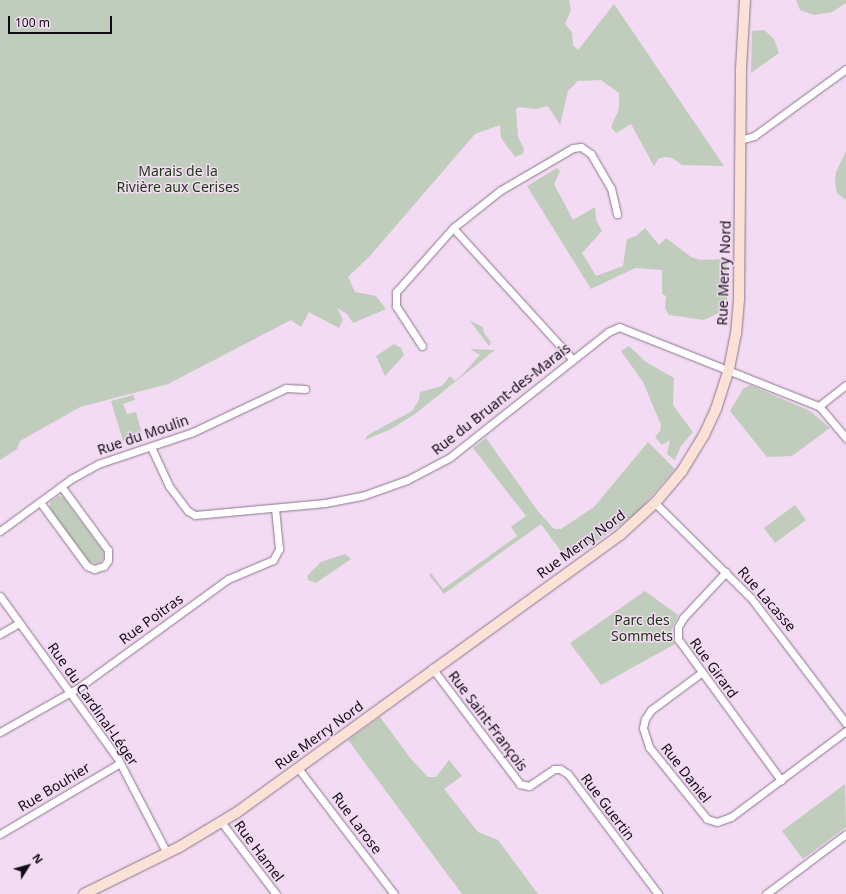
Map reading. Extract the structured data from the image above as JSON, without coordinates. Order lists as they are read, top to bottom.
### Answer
{
  "streets": {
    "main road": ["Rue Merry Nord"],
    "street": [
      "Rue du Bruant-des-Marais",
      "Rue du Moulin",
      "Rue Lacasse",
      "Rue Poitras",
      "Rue Girard",
      "Rue du Cardinal-Léger",
      "Rue Saint-François",
      "Rue Daniel",
      "Rue Bouhier",
      "Rue Guertin",
      "Rue Larose",
      "Rue Hamel"
    ]
  },
  "crossings": [
    ["Rue Merry Nord", "Rue du Bruant-des-Marais"],
    ["Rue Merry Nord", "Rue Lacasse"],
    ["Rue Merry Nord", "Rue du Cardinal-Léger"],
    ["Rue Merry Nord", "Rue Saint-François"],
    ["Rue Merry Nord", "Rue Larose"],
    ["Rue Merry Nord", "Rue Hamel"],
    ["Rue du Bruant-des-Marais", "Rue du Moulin"],
    ["Rue du Bruant-des-Marais", "Rue Poitras"],
    ["Rue Lacasse", "Rue Girard"],
    ["Rue Poitras", "Rue du Cardinal-Léger"],
    ["Rue Girard", "Rue Daniel"],
    ["Rue du Cardinal-Léger", "Rue Bouhier"],
    ["Rue Saint-François", "Rue Guertin"]
  ],
  "parks": ["Marais de la Rivière aux Cerises", "Parc des Sommets"],
  "scale_bar": "100 m",
  "north": "top right"
}
